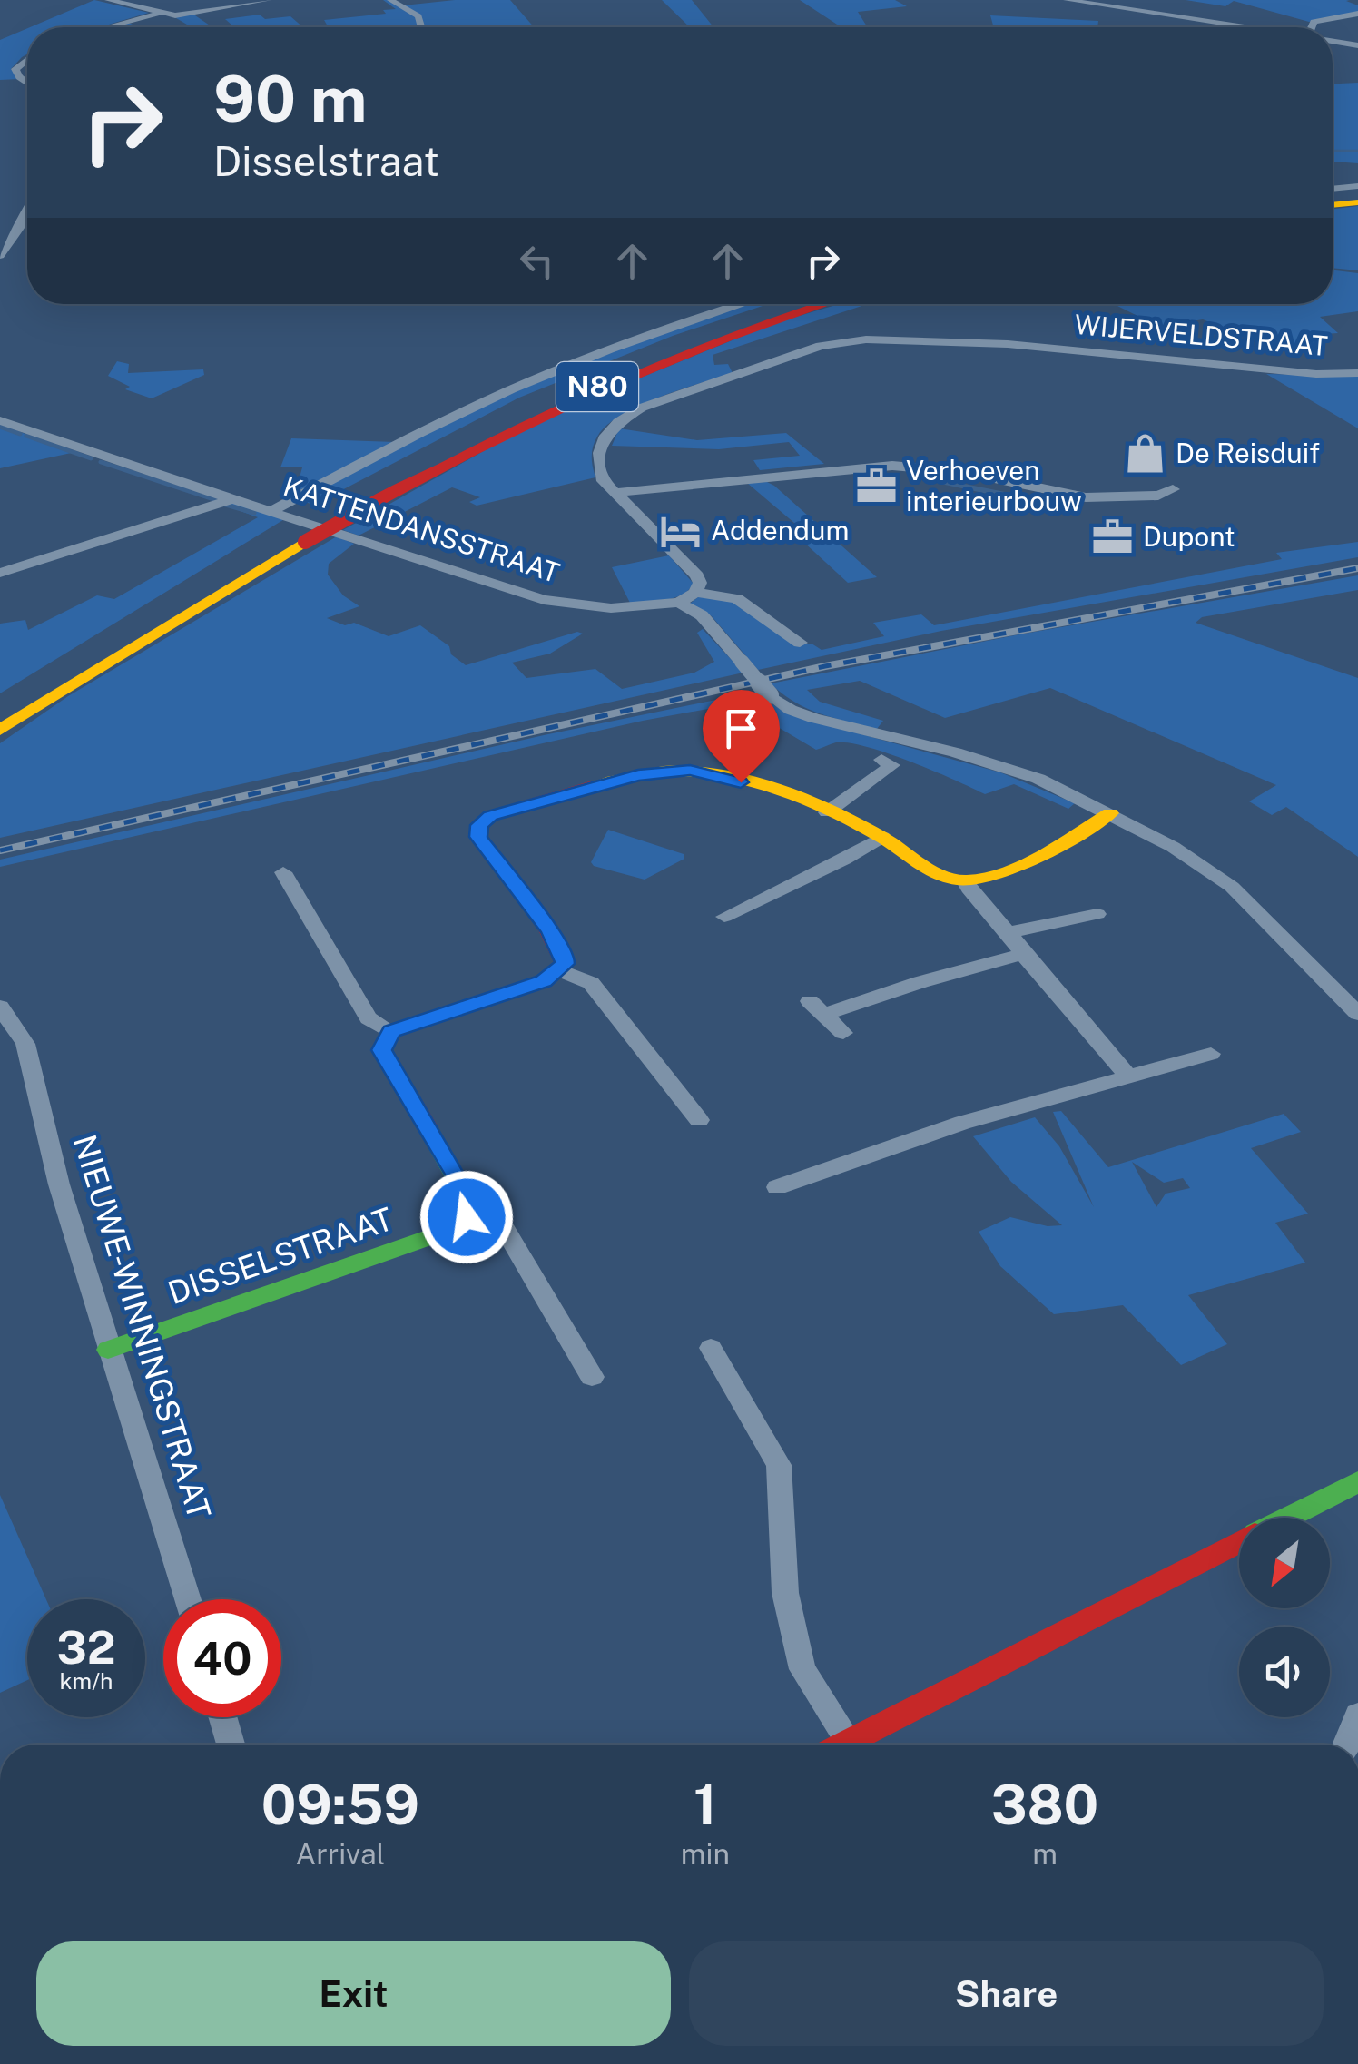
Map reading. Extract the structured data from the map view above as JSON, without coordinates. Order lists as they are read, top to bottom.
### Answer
{
  "streets": {
    "main road": ["N80", "DISSELSTRAAT"],
    "street": ["WIJERVELDSTRAAT", "KATTENDANSSTRAAT", "NIEUWE-WINNINGSTRAAT"]
  },
  "crossings": [
    ["DISSELSTRAAT", "NIEUWE-WINNINGSTRAAT"]
  ],
  "places": {
    "shop": ["De Reisduif"],
    "office": ["Verhoeven interieurbouw", "Dupont"],
    "hotel": ["Addendum"]
  },
  "north": "bottom left",
  "page": {
    "turn": ["90 m", "Disselstraat"],
    "speed": "32 km/h",
    "limit": "40",
    "eta": [
      "09:59",
      "Arrival",
      "1",
      "min",
      "380",
      "m"
    ],
    "buttons": ["Exit", "Share"]
  }
}
